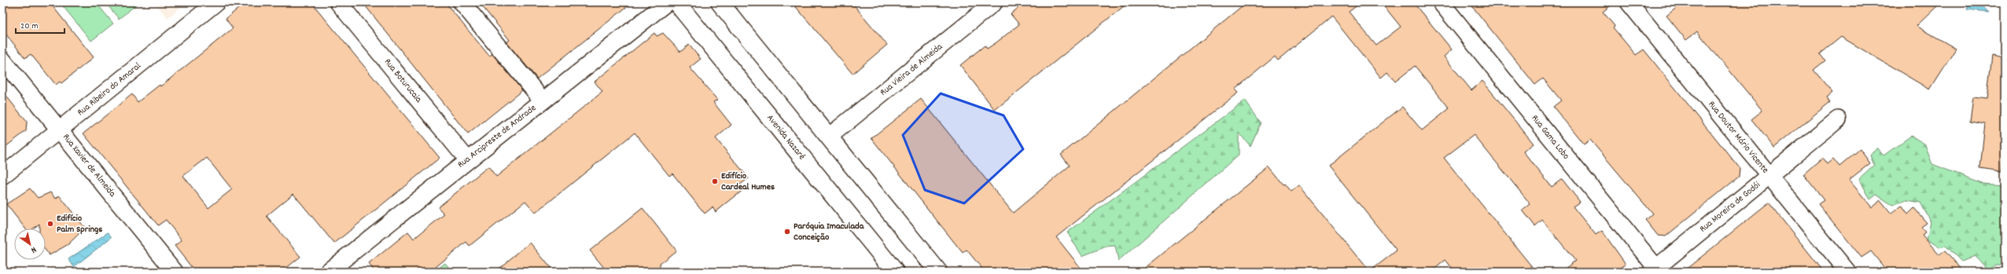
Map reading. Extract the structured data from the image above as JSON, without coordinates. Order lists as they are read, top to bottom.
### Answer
{
  "streets": {
    "main road": ["Avenida Nazaré"],
    "street": [
      "Rua Vieira de Almeida",
      "Rua Boturucaia",
      "Rua Ribeiro do Amaral",
      "Rua Arcipreste de Andrade",
      "Rua Gama Lobo",
      "Rua Doutor Mário Vicente",
      "Rua Xavier de Almeida",
      "Rua Moreira de Godói"
    ]
  },
  "crossings": [
    ["Rua Boturucaia", "Rua Arcipreste de Andrade"],
    ["Rua Ribeiro do Amaral", "Rua Xavier de Almeida"],
    ["Rua Gama Lobo", "Rua Moreira de Godói"],
    ["Rua Doutor Mário Vicente", "Rua Moreira de Godói"]
  ],
  "places": ["Edifício Cardeal Humes", "Edifício Palm Springs", "Paróquia Imaculada Conceição"],
  "scale_bar": "20 m",
  "north": "bottom right"
}
